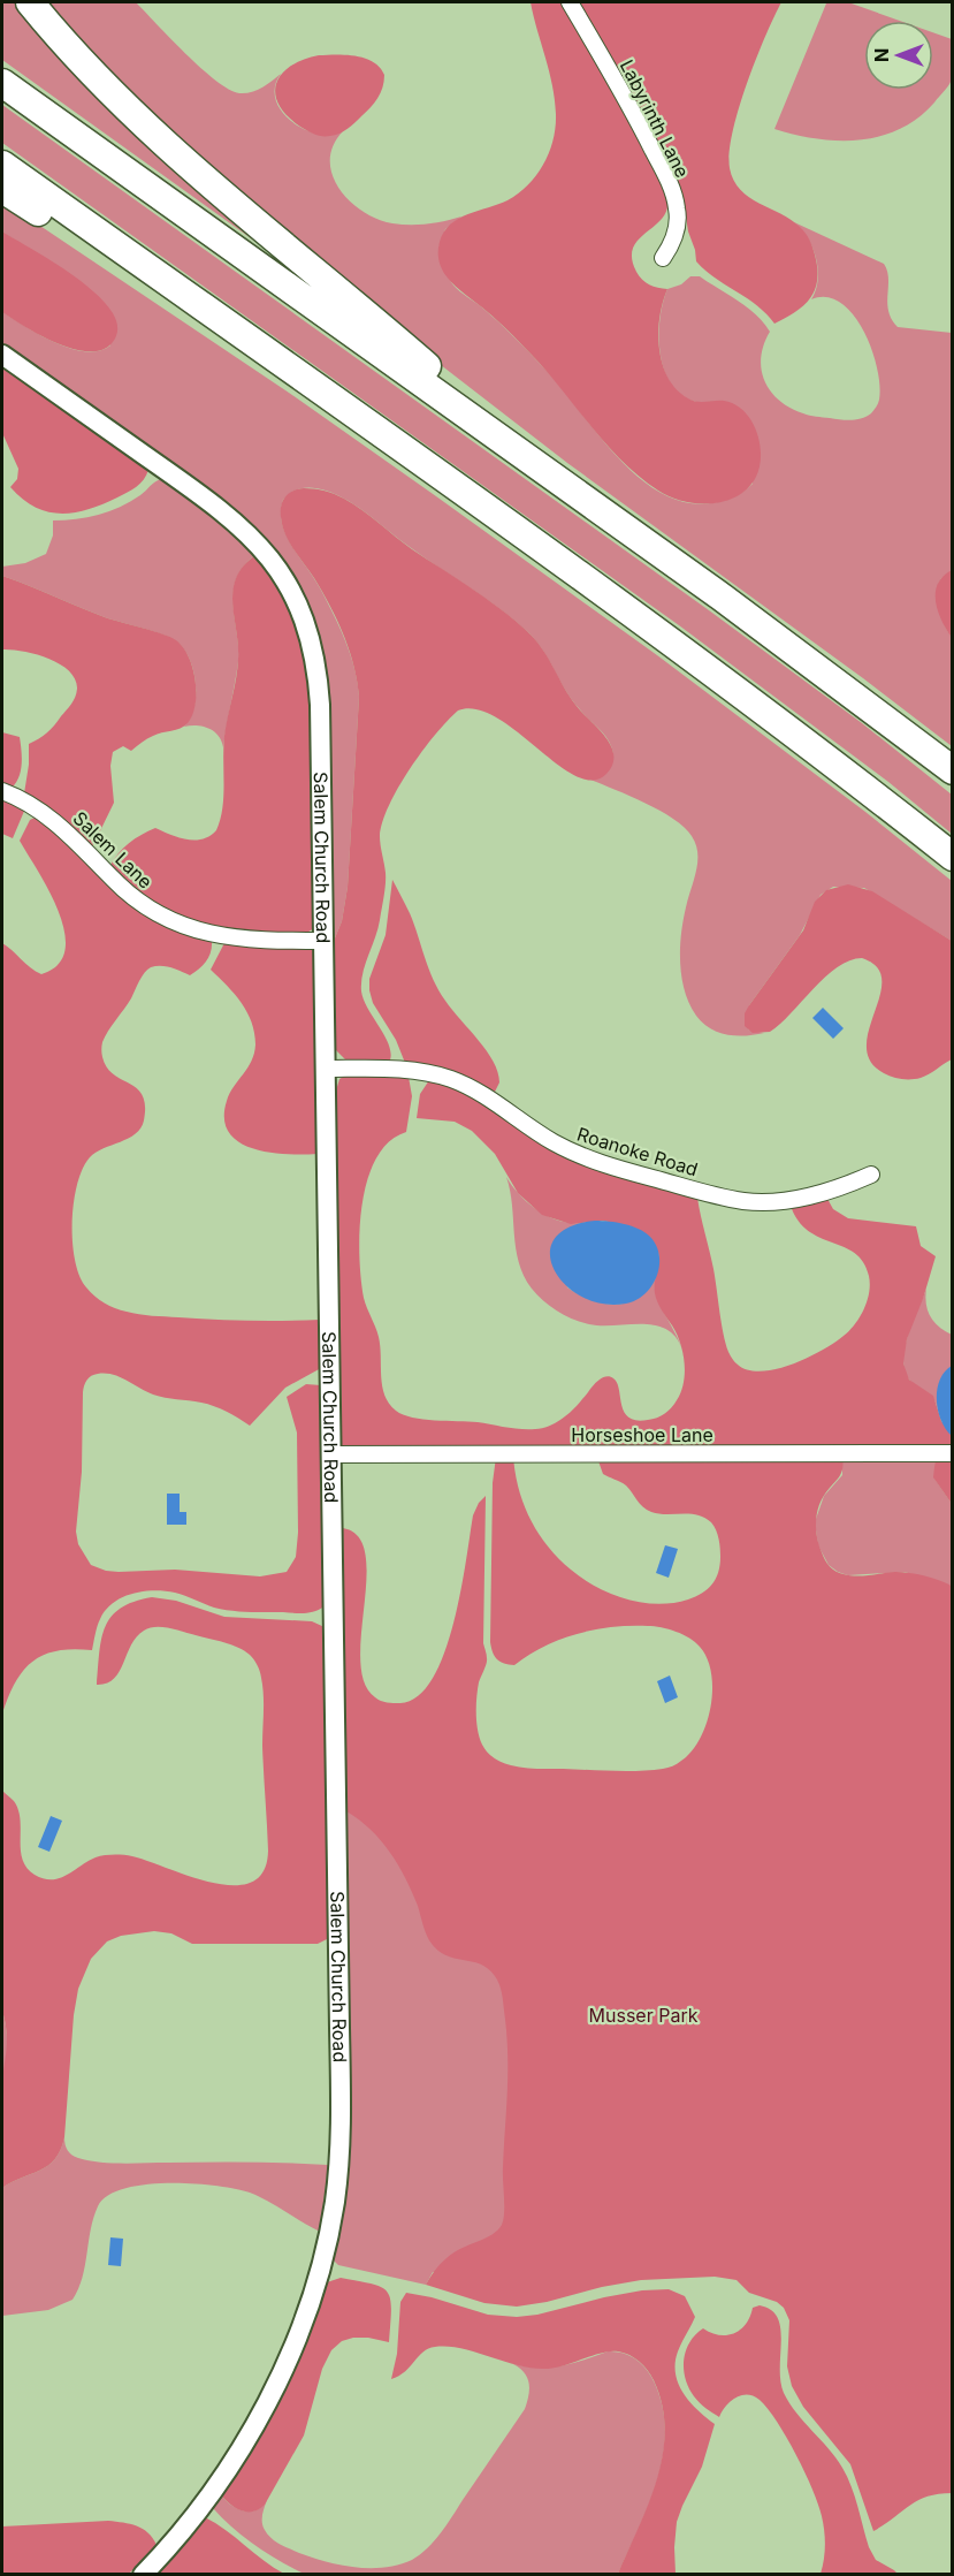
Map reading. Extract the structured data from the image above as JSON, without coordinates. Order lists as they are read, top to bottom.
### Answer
{
  "streets": {
    "street": [
      "Labyrinth Lane",
      "Salem Lane",
      "Salem Church Road",
      "Roanoke Road",
      "Horseshoe Lane"
    ]
  },
  "crossings": [
    ["Salem Lane", "Salem Church Road"],
    ["Salem Church Road", "Roanoke Road"],
    ["Salem Church Road", "Horseshoe Lane"]
  ],
  "parks": ["Musser Park"],
  "north": "left"
}
